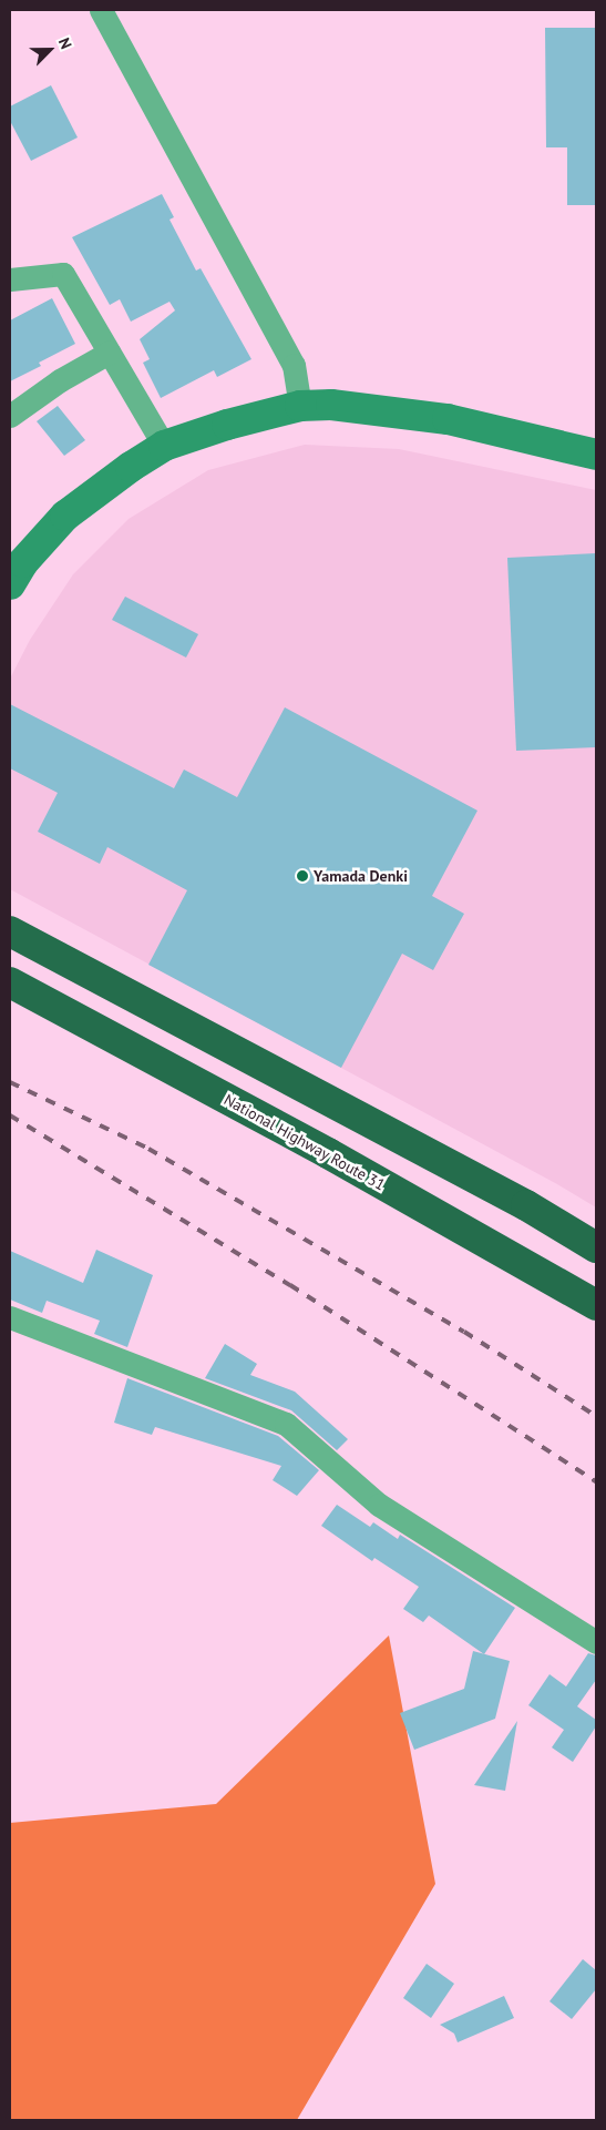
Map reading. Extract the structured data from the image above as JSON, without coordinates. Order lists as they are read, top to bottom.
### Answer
{
  "streets": {
    "highway": ["National Highway Route 31"]
  },
  "places": ["Yamada Denki"],
  "north": "top right"
}
